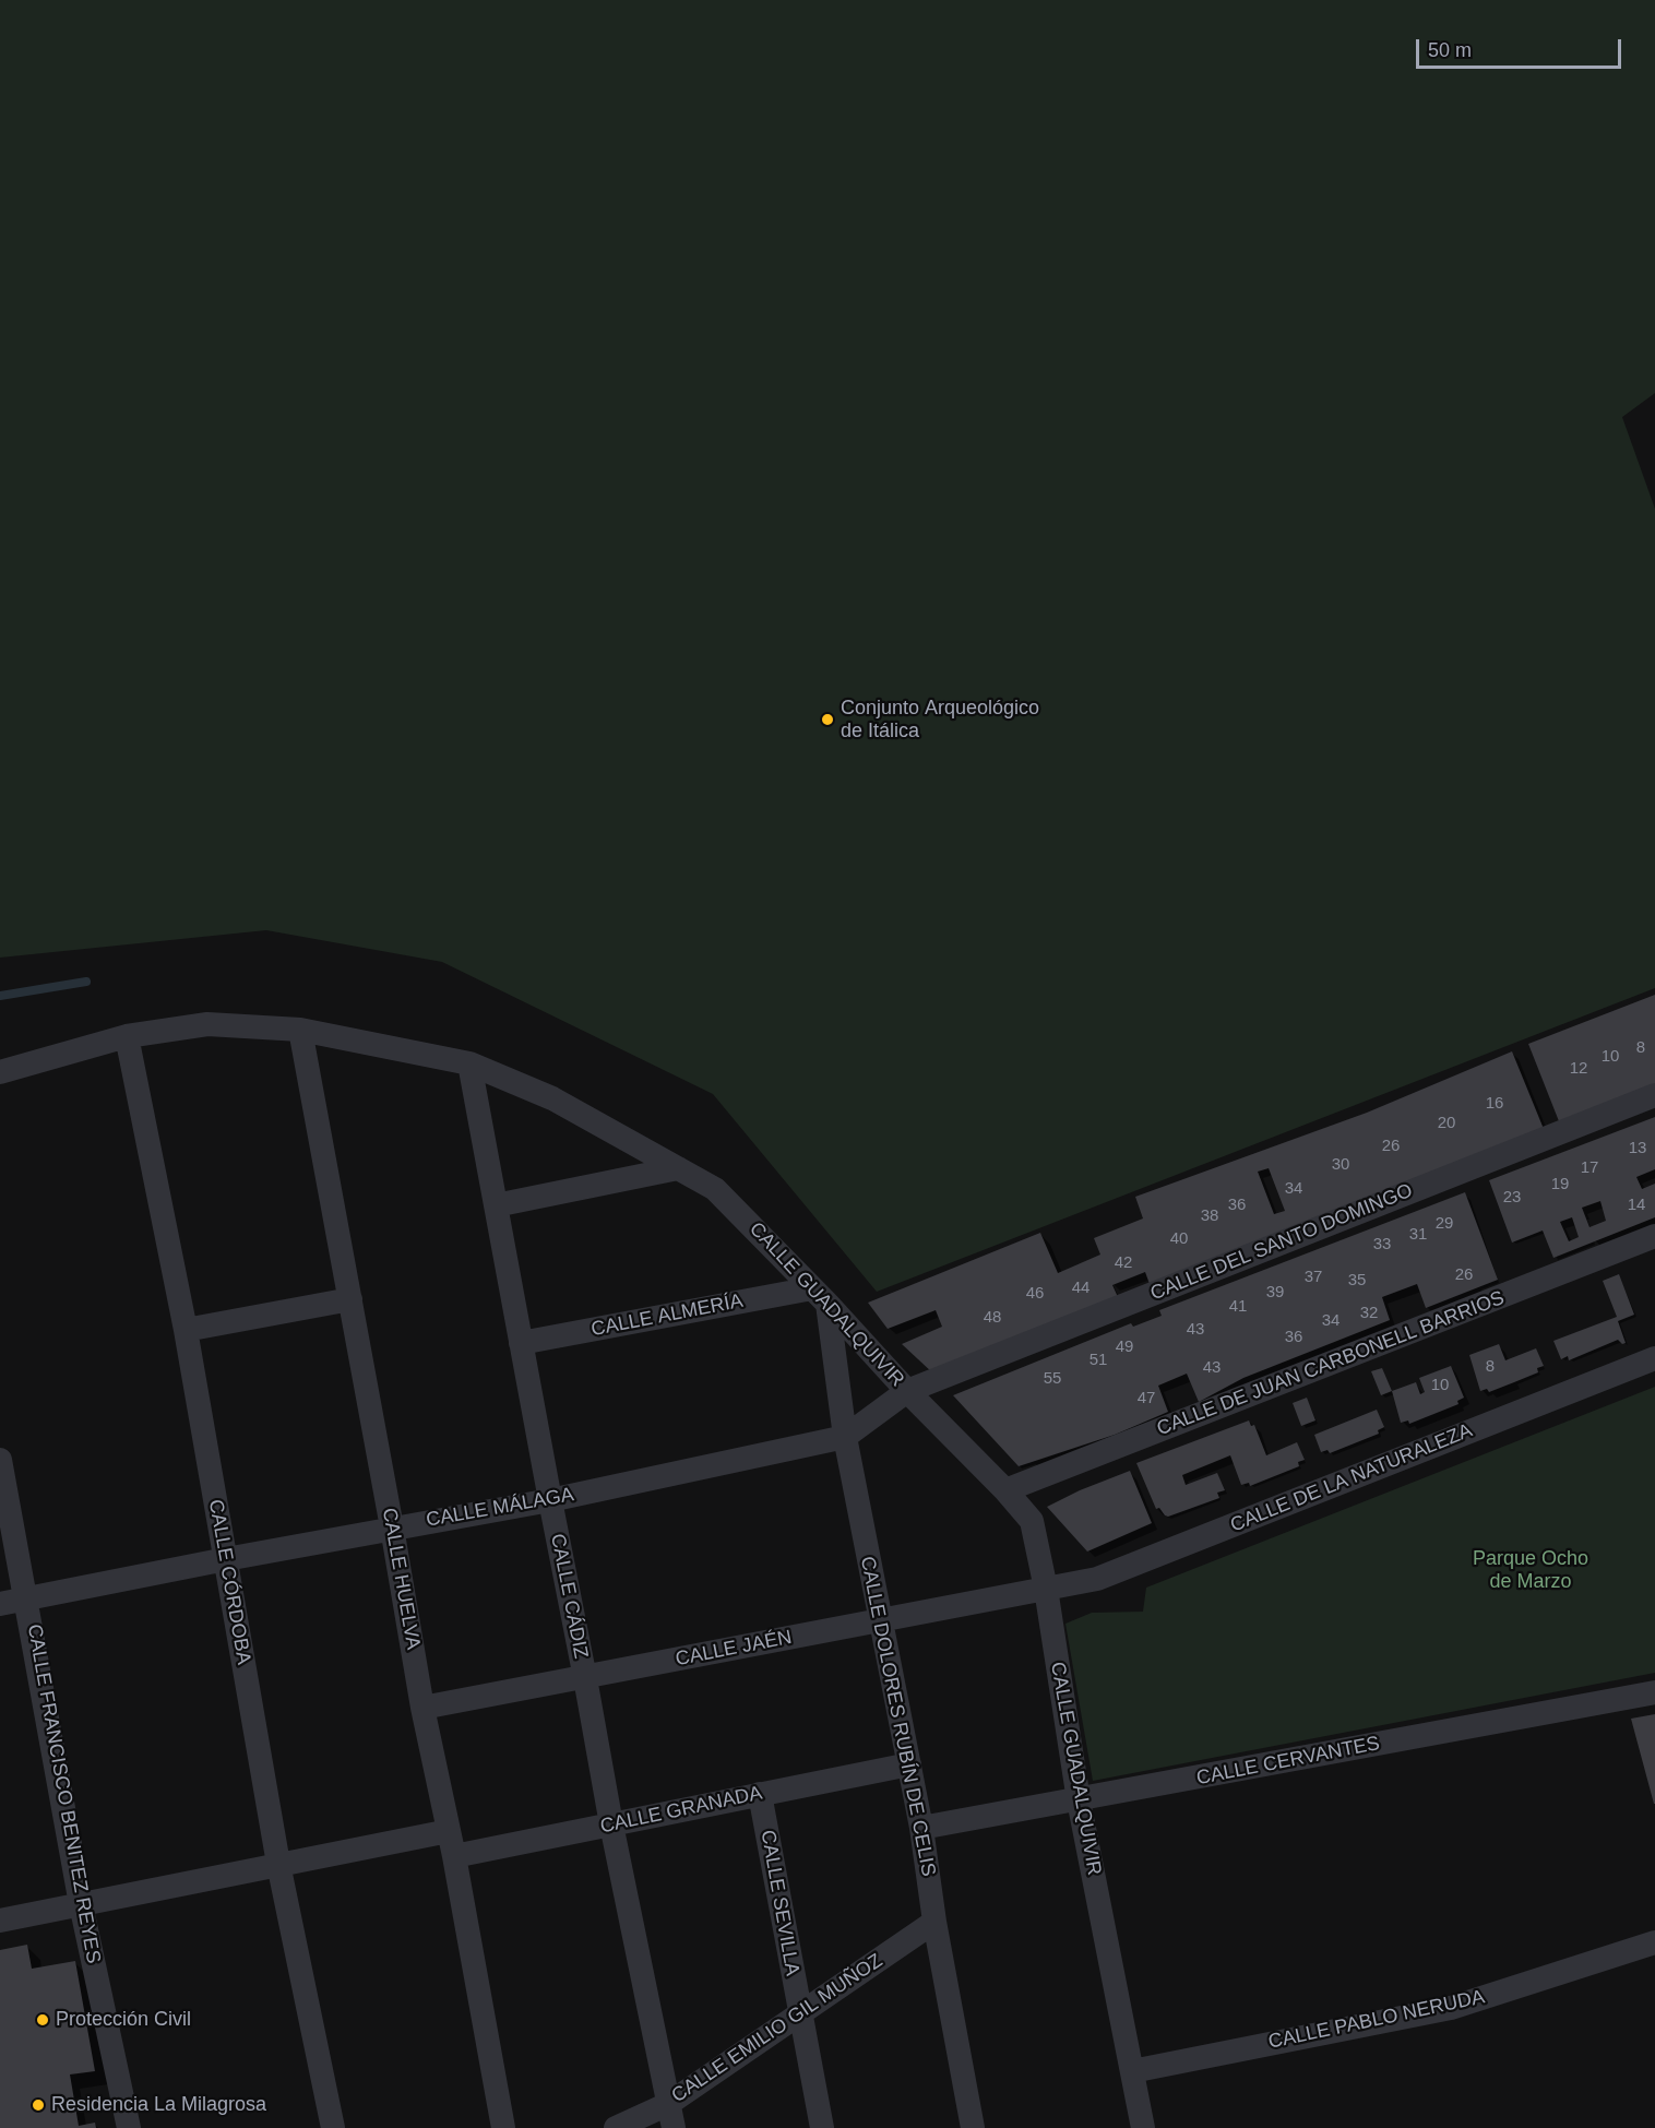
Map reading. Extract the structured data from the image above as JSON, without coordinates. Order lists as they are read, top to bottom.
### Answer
{
  "streets": {
    "street": [
      "CALLE DEL SANTO DOMINGO",
      "CALLE GUADALQUIVIR",
      "CALLE ALMERÍA",
      "CALLE DE JUAN CARBONELL BARRIOS",
      "CALLE DE LA NATURALEZA",
      "CALLE MÁLAGA",
      "CALLE HUELVA",
      "CALLE CÓRDOBA",
      "CALLE CÁDIZ",
      "CALLE JAÉN",
      "CALLE DOLORES RUBÍN DE CELIS",
      "CALLE CERVANTES",
      "CALLE FRANCISCO BENITEZ REYES",
      "CALLE GRANADA",
      "CALLE SEVILLA",
      "CALLE PABLO NERUDA",
      "CALLE EMILIO GIL MUÑOZ"
    ]
  },
  "crossings": [
    ["CALLE DEL SANTO DOMINGO", "CALLE GUADALQUIVIR"],
    ["CALLE DEL SANTO DOMINGO", "CALLE MÁLAGA"],
    ["CALLE GUADALQUIVIR", "CALLE ALMERÍA"],
    ["CALLE GUADALQUIVIR", "CALLE DE JUAN CARBONELL BARRIOS"],
    ["CALLE GUADALQUIVIR", "CALLE DE LA NATURALEZA"],
    ["CALLE GUADALQUIVIR", "CALLE MÁLAGA"],
    ["CALLE GUADALQUIVIR", "CALLE HUELVA"],
    ["CALLE GUADALQUIVIR", "CALLE CÓRDOBA"],
    ["CALLE GUADALQUIVIR", "CALLE CÁDIZ"],
    ["CALLE GUADALQUIVIR", "CALLE JAÉN"],
    ["CALLE GUADALQUIVIR", "CALLE DOLORES RUBÍN DE CELIS"],
    ["CALLE GUADALQUIVIR", "CALLE CERVANTES"],
    ["CALLE GUADALQUIVIR", "CALLE PABLO NERUDA"],
    ["CALLE ALMERÍA", "CALLE CÁDIZ"],
    ["CALLE ALMERÍA", "CALLE DOLORES RUBÍN DE CELIS"],
    ["CALLE DE LA NATURALEZA", "CALLE JAÉN"],
    ["CALLE MÁLAGA", "CALLE HUELVA"],
    ["CALLE MÁLAGA", "CALLE CÓRDOBA"],
    ["CALLE MÁLAGA", "CALLE CÁDIZ"],
    ["CALLE MÁLAGA", "CALLE DOLORES RUBÍN DE CELIS"],
    ["CALLE MÁLAGA", "CALLE FRANCISCO BENITEZ REYES"],
    ["CALLE HUELVA", "CALLE JAÉN"],
    ["CALLE HUELVA", "CALLE GRANADA"],
    ["CALLE CÁDIZ", "CALLE JAÉN"],
    ["CALLE CÁDIZ", "CALLE GRANADA"],
    ["CALLE CÁDIZ", "CALLE EMILIO GIL MUÑOZ"],
    ["CALLE JAÉN", "CALLE DOLORES RUBÍN DE CELIS"],
    ["CALLE DOLORES RUBÍN DE CELIS", "CALLE CERVANTES"],
    ["CALLE DOLORES RUBÍN DE CELIS", "CALLE GRANADA"],
    ["CALLE DOLORES RUBÍN DE CELIS", "CALLE EMILIO GIL MUÑOZ"],
    ["CALLE GRANADA", "CALLE SEVILLA"],
    ["CALLE SEVILLA", "CALLE EMILIO GIL MUÑOZ"]
  ],
  "parks": ["Parque Ocho de Marzo"],
  "places": ["Conjunto Arqueológico de Itálica", "Protección Civil", "Residencia La Milagrosa"],
  "house_numbers": [
    "8",
    "10",
    "12",
    "16",
    "20",
    "26",
    "13",
    "30",
    "17",
    "19",
    "34",
    "23",
    "36",
    "14",
    "38",
    "29",
    "31",
    "40",
    "33",
    "42",
    "26",
    "37",
    "35",
    "44",
    "39",
    "46",
    "41",
    "32",
    "48",
    "34",
    "43",
    "36",
    "49",
    "51",
    "8",
    "43",
    "55",
    "10",
    "47"
  ],
  "scale_bar": "50 m"
}
